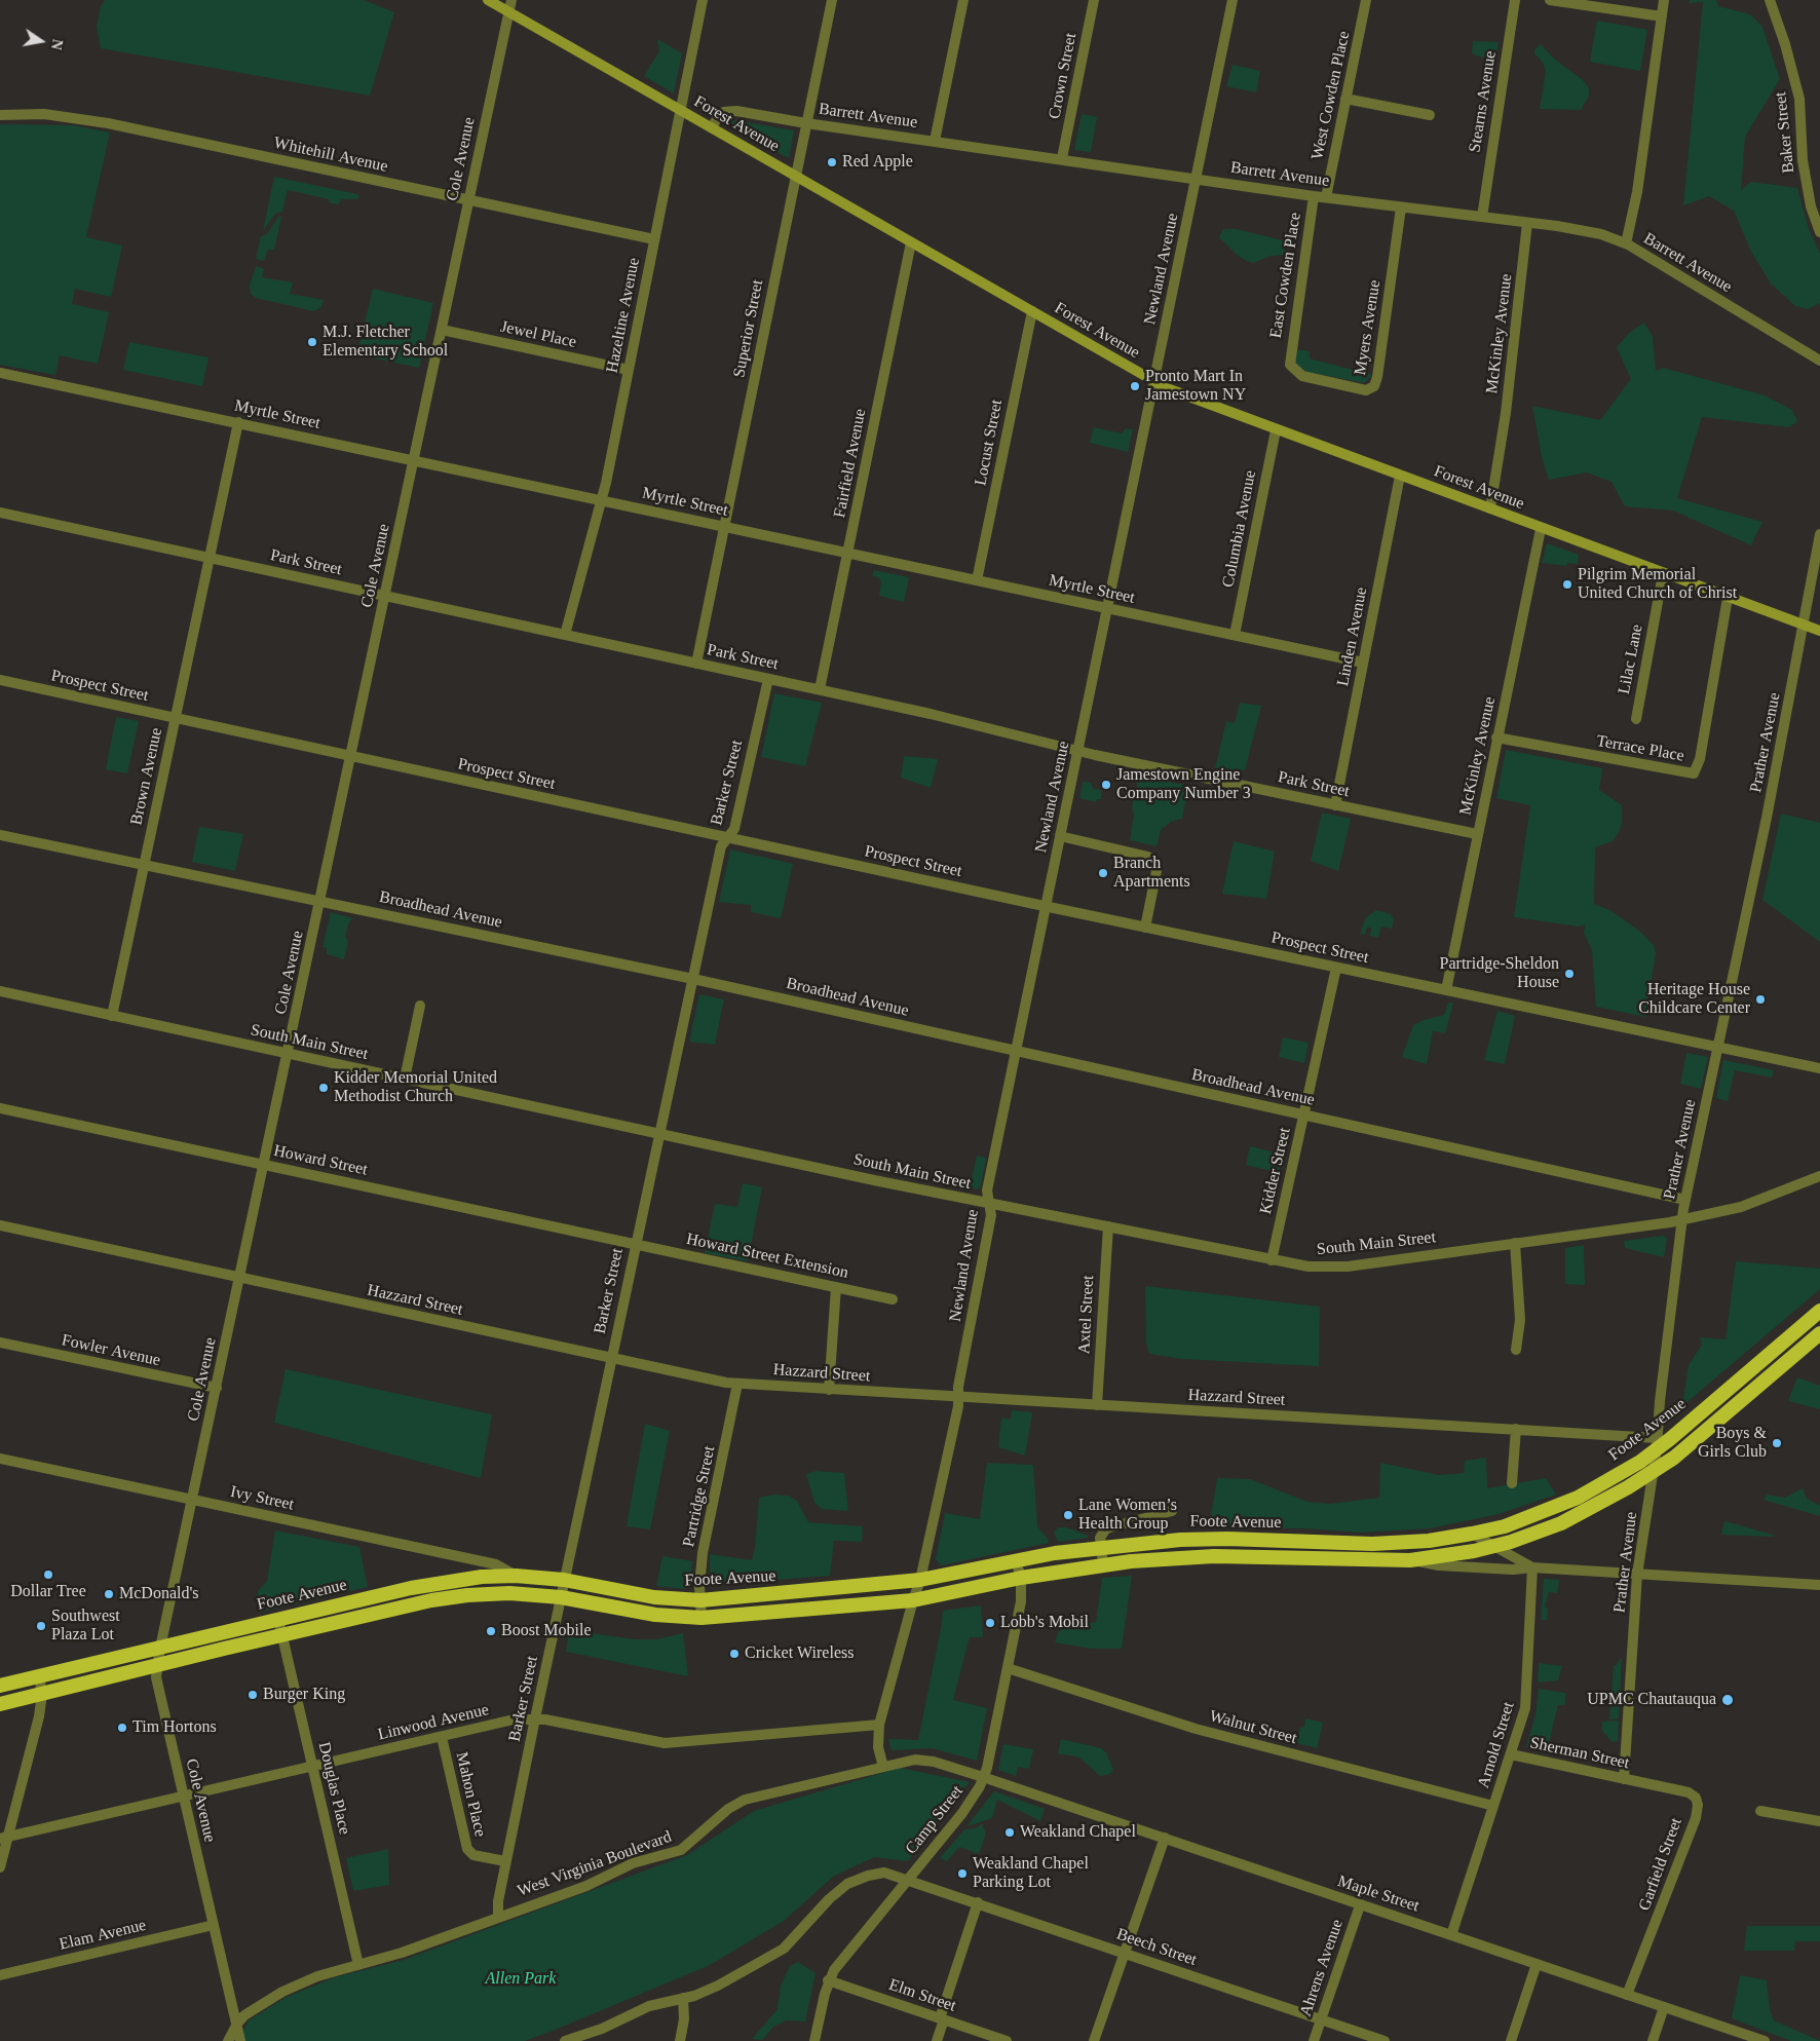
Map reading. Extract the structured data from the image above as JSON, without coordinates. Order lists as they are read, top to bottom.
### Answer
{
  "streets": {
    "highway": ["Foote Avenue"],
    "main road": ["Forest Avenue"],
    "street": [
      "Crown Street",
      "West Cowden Place",
      "Stearns Avenue",
      "Barrett Avenue",
      "Baker Street",
      "Whitehill Avenue",
      "Cole Avenue",
      "Newland Avenue",
      "East Cowden Place",
      "Hazeltine Avenue",
      "Myers Avenue",
      "Superior Street",
      "McKinley Avenue",
      "Jewel Place",
      "Myrtle Street",
      "Locust Street",
      "Fairfield Avenue",
      "Columbia Avenue",
      "Park Street",
      "Linden Avenue",
      "Lilac Lane",
      "Prospect Street",
      "Prather Avenue",
      "Terrace Place",
      "Brown Avenue",
      "Barker Street",
      "Broadhead Avenue",
      "South Main Street",
      "Howard Street",
      "Kidder Street",
      "Howard Street Extension",
      "Hazzard Street",
      "Axtel Street",
      "Fowler Avenue",
      "Partridge Street",
      "Ivy Street",
      "Linwood Avenue",
      "Walnut Street",
      "Arnold Street",
      "Sherman Street",
      "Douglas Place",
      "Mahon Place",
      "Camp Street",
      "West Virginia Boulevard",
      "Garfield Street",
      "Maple Street",
      "Elam Avenue",
      "Beech Street",
      "Ahrens Avenue",
      "Elm Street"
    ]
  },
  "crossings": [
    ["Crown Street", "Barrett Avenue"],
    ["West Cowden Place", "Barrett Avenue"],
    ["Stearns Avenue", "Barrett Avenue"],
    ["Barrett Avenue", "Forest Avenue"],
    ["Barrett Avenue", "Newland Avenue"],
    ["Barrett Avenue", "East Cowden Place"],
    ["Barrett Avenue", "Myers Avenue"],
    ["Barrett Avenue", "Superior Street"],
    ["Barrett Avenue", "McKinley Avenue"],
    ["Forest Avenue", "Cole Avenue"],
    ["Forest Avenue", "Newland Avenue"],
    ["Forest Avenue", "Hazeltine Avenue"],
    ["Forest Avenue", "Superior Street"],
    ["Forest Avenue", "McKinley Avenue"],
    ["Forest Avenue", "Locust Street"],
    ["Forest Avenue", "Fairfield Avenue"],
    ["Forest Avenue", "Columbia Avenue"],
    ["Forest Avenue", "Linden Avenue"],
    ["Forest Avenue", "Lilac Lane"],
    ["Forest Avenue", "Prather Avenue"],
    ["Forest Avenue", "Terrace Place"],
    ["Whitehill Avenue", "Cole Avenue"],
    ["Whitehill Avenue", "Hazeltine Avenue"],
    ["Cole Avenue", "Jewel Place"],
    ["Cole Avenue", "Myrtle Street"],
    ["Cole Avenue", "Park Street"],
    ["Cole Avenue", "Prospect Street"],
    ["Cole Avenue", "Broadhead Avenue"],
    ["Cole Avenue", "South Main Street"],
    ["Cole Avenue", "Howard Street"],
    ["Cole Avenue", "Hazzard Street"],
    ["Cole Avenue", "Fowler Avenue"],
    ["Cole Avenue", "Foote Avenue"],
    ["Cole Avenue", "Ivy Street"],
    ["Cole Avenue", "Linwood Avenue"],
    ["Cole Avenue", "West Virginia Boulevard"],
    ["Cole Avenue", "Elam Avenue"],
    ["Newland Avenue", "Myrtle Street"],
    ["Newland Avenue", "Park Street"],
    ["Newland Avenue", "Prospect Street"],
    ["Newland Avenue", "Broadhead Avenue"],
    ["Newland Avenue", "South Main Street"],
    ["Newland Avenue", "Hazzard Street"],
    ["Newland Avenue", "Foote Avenue"],
    ["Newland Avenue", "Linwood Avenue"],
    ["Newland Avenue", "West Virginia Boulevard"],
    ["East Cowden Place", "Myers Avenue"],
    ["Hazeltine Avenue", "Jewel Place"],
    ["Hazeltine Avenue", "Myrtle Street"],
    ["Hazeltine Avenue", "Park Street"],
    ["Superior Street", "Myrtle Street"],
    ["Superior Street", "Park Street"],
    ["McKinley Avenue", "Park Street"],
    ["McKinley Avenue", "Prospect Street"],
    ["McKinley Avenue", "Terrace Place"],
    ["Myrtle Street", "Locust Street"],
    ["Myrtle Street", "Fairfield Avenue"],
    ["Myrtle Street", "Columbia Avenue"],
    ["Myrtle Street", "Linden Avenue"],
    ["Myrtle Street", "Brown Avenue"],
    ["Fairfield Avenue", "Park Street"],
    ["Park Street", "Linden Avenue"],
    ["Park Street", "Brown Avenue"],
    ["Park Street", "Barker Street"],
    ["Prospect Street", "Prather Avenue"],
    ["Prospect Street", "Brown Avenue"],
    ["Prospect Street", "Barker Street"],
    ["Prospect Street", "Kidder Street"],
    ["Prather Avenue", "Broadhead Avenue"],
    ["Prather Avenue", "South Main Street"],
    ["Prather Avenue", "Hazzard Street"],
    ["Prather Avenue", "Foote Avenue"],
    ["Prather Avenue", "Sherman Street"],
    ["Brown Avenue", "Broadhead Avenue"],
    ["Brown Avenue", "South Main Street"],
    ["Barker Street", "Broadhead Avenue"],
    ["Barker Street", "South Main Street"],
    ["Barker Street", "Howard Street"],
    ["Barker Street", "Howard Street Extension"],
    ["Barker Street", "Hazzard Street"],
    ["Barker Street", "Foote Avenue"],
    ["Barker Street", "Linwood Avenue"],
    ["Barker Street", "Mahon Place"],
    ["Barker Street", "West Virginia Boulevard"],
    ["Broadhead Avenue", "Kidder Street"],
    ["South Main Street", "Kidder Street"],
    ["South Main Street", "Axtel Street"],
    ["Howard Street", "Howard Street Extension"],
    ["Hazzard Street", "Axtel Street"],
    ["Hazzard Street", "Foote Avenue"],
    ["Hazzard Street", "Partridge Street"],
    ["Foote Avenue", "Partridge Street"],
    ["Foote Avenue", "Ivy Street"],
    ["Foote Avenue", "Arnold Street"],
    ["Foote Avenue", "Douglas Place"],
    ["Foote Avenue", "Camp Street"],
    ["Linwood Avenue", "Douglas Place"],
    ["Linwood Avenue", "Mahon Place"],
    ["Walnut Street", "Arnold Street"],
    ["Walnut Street", "Camp Street"],
    ["Arnold Street", "Sherman Street"],
    ["Arnold Street", "Maple Street"],
    ["Sherman Street", "Garfield Street"],
    ["Douglas Place", "West Virginia Boulevard"],
    ["Camp Street", "West Virginia Boulevard"],
    ["Camp Street", "Maple Street"],
    ["Camp Street", "Beech Street"],
    ["Camp Street", "Elm Street"],
    ["West Virginia Boulevard", "Maple Street"],
    ["Garfield Street", "Maple Street"],
    ["Maple Street", "Ahrens Avenue"],
    ["Beech Street", "Ahrens Avenue"]
  ],
  "parks": ["Allen Park"],
  "places": [
    "Red Apple",
    "M.J. Fletcher Elementary School",
    "Pronto Mart In Jamestown NY",
    "Pilgrim Memorial United Church of Christ",
    "Jamestown Engine Company Number 3",
    "Branch Apartments",
    "Partridge-Sheldon House",
    "Heritage House Childcare Center",
    "Kidder Memorial United Methodist Church",
    "Boys & Girls Club",
    "Lane Women’s Health Group",
    "Dollar Tree",
    "McDonald's",
    "Lobb's Mobil",
    "Southwest Plaza Lot",
    "Boost Mobile",
    "Cricket Wireless",
    "Burger King",
    "UPMC Chautauqua",
    "Tim Hortons",
    "Weakland Chapel",
    "Weakland Chapel Parking Lot"
  ],
  "north": "right"
}
